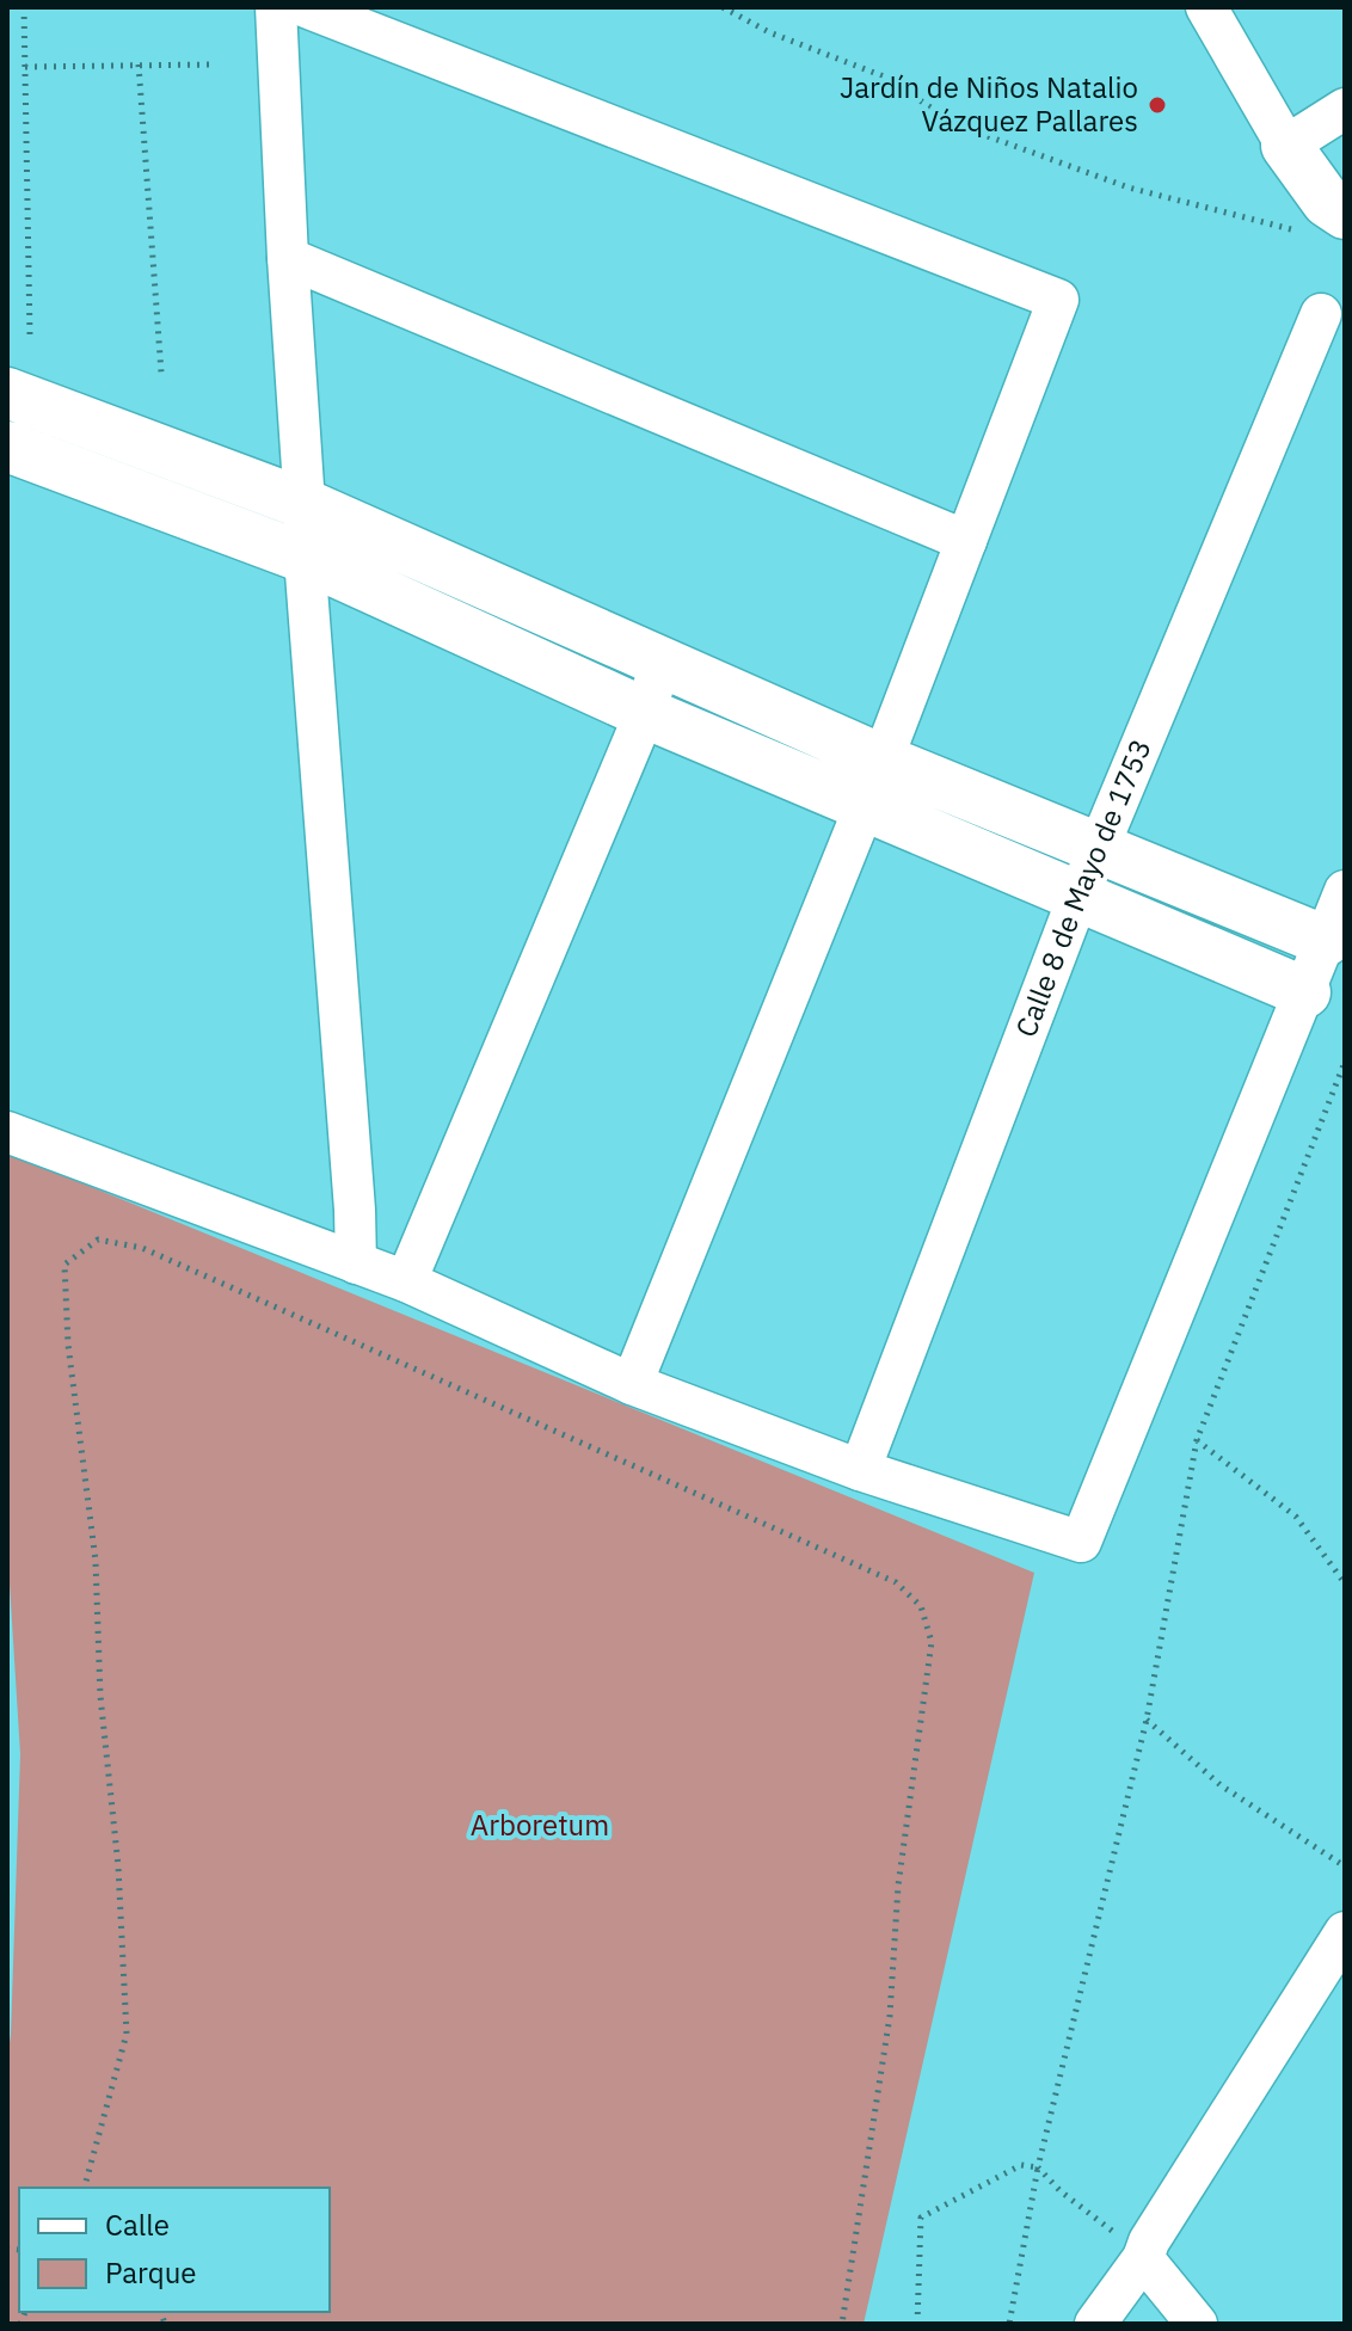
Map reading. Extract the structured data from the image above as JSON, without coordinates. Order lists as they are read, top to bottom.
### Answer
{
  "streets": {
    "street": ["Calle 8 de Mayo de 1753"]
  },
  "parks": ["Arboretum"],
  "places": ["Jardín de Niños Natalio Vázquez Pallares"],
  "legend": ["Calle", "Parque"]
}
